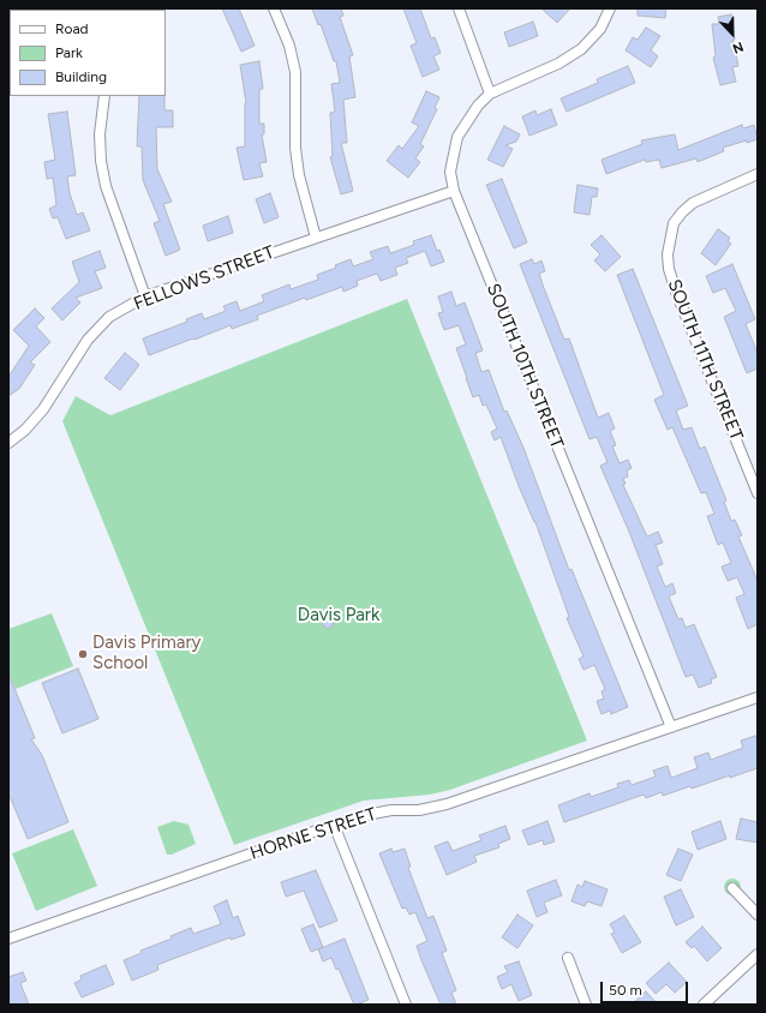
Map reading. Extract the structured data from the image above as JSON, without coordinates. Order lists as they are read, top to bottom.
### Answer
{
  "streets": {
    "street": [
      "FELLOWS STREET",
      "SOUTH 11TH STREET",
      "SOUTH 10TH STREET",
      "HORNE STREET"
    ]
  },
  "crossings": [
    ["FELLOWS STREET", "SOUTH 10TH STREET"],
    ["SOUTH 10TH STREET", "HORNE STREET"]
  ],
  "parks": ["Davis Park"],
  "places": ["Davis Primary School"],
  "legend": ["Road", "Park", "Building"],
  "scale_bar": "50 m",
  "north": "bottom"
}
